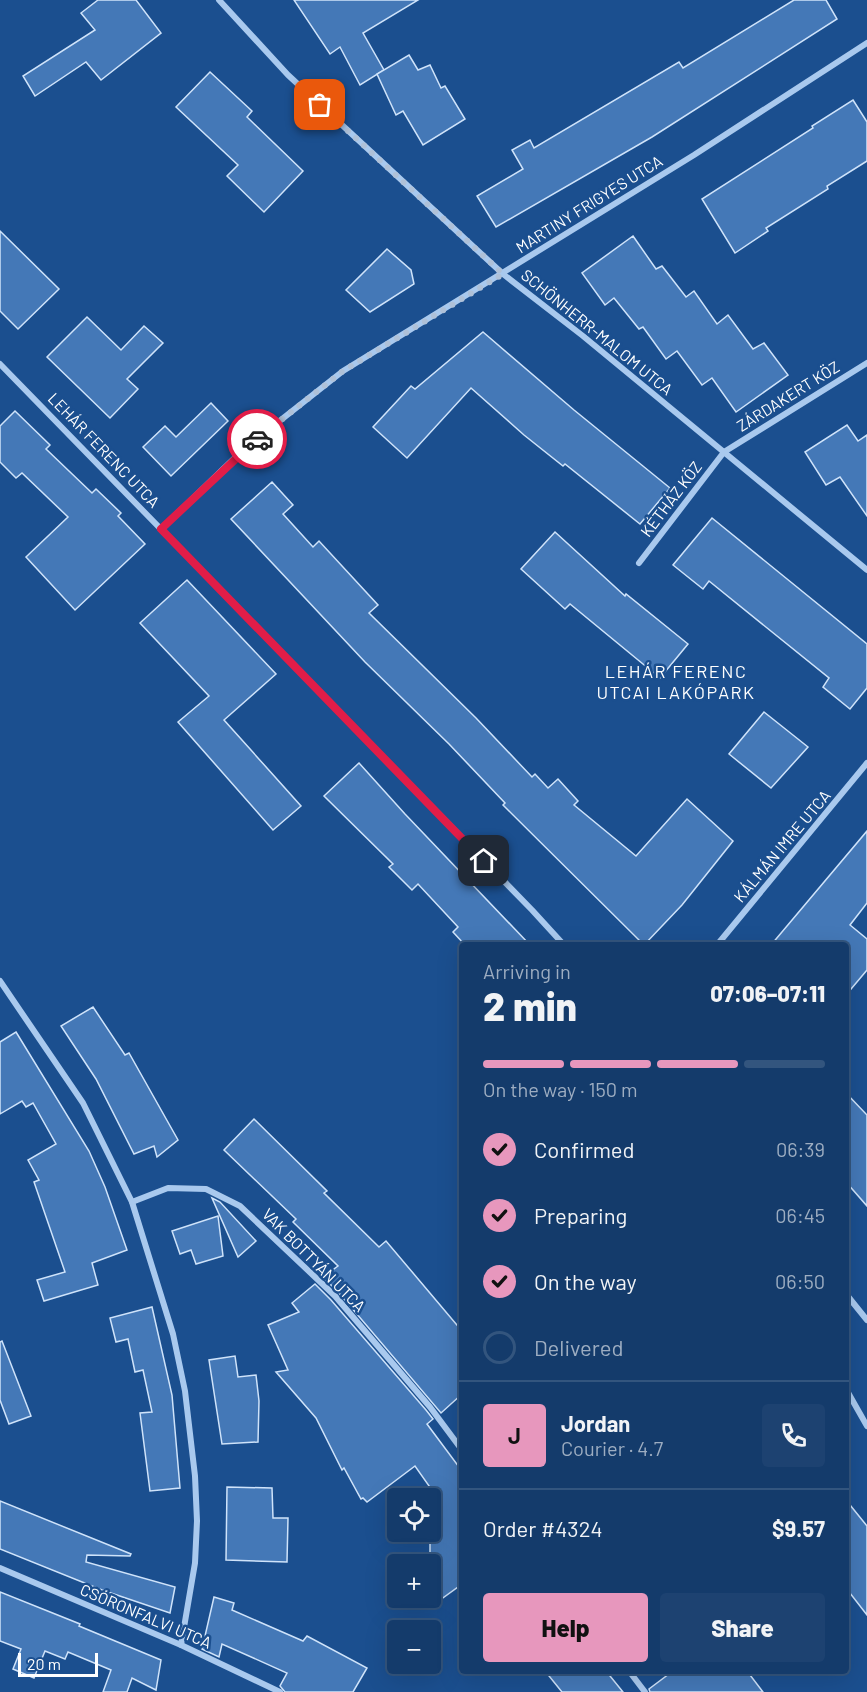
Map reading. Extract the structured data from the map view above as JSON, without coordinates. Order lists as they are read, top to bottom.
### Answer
{
  "streets": {
    "street": [
      "MARTINY FRIGYES UTCA",
      "SCHÖNHERR-MALOM UTCA",
      "ZÁRDAKERT KÖZ",
      "LEHÁR FERENC UTCA",
      "KÉTHÁZ KÖZ",
      "KÁLMÁN IMRE UTCA",
      "VAK BOTTYÁN UTCA",
      "CSÓRONFALVI UTCA"
    ]
  },
  "crossings": [
    ["MARTINY FRIGYES UTCA", "SCHÖNHERR-MALOM UTCA"],
    ["MARTINY FRIGYES UTCA", "LEHÁR FERENC UTCA"],
    ["SCHÖNHERR-MALOM UTCA", "ZÁRDAKERT KÖZ"],
    ["SCHÖNHERR-MALOM UTCA", "KÉTHÁZ KÖZ"],
    ["ZÁRDAKERT KÖZ", "KÉTHÁZ KÖZ"]
  ],
  "districts": ["LEHÁR FERENC UTCAI LAKÓPARK"],
  "scale_bar": "20 m",
  "page": {
    "heading": ["2 min", "Arriving in", "07:06–07:11"],
    "panel": [
      "Jordan",
      "Courier · 4.7",
      "Order #4324",
      "$9.57"
    ],
    "bar": "On the way · 150 m",
    "list": [
      ["Confirmed", "06:39"],
      ["Preparing", "06:45"],
      ["On the way", "06:50"],
      "Delivered"
    ],
    "round": "J",
    "map_buttons": ["+", "−"],
    "buttons": ["Help", "Share"],
    "scale": "20 m"
  }
}
